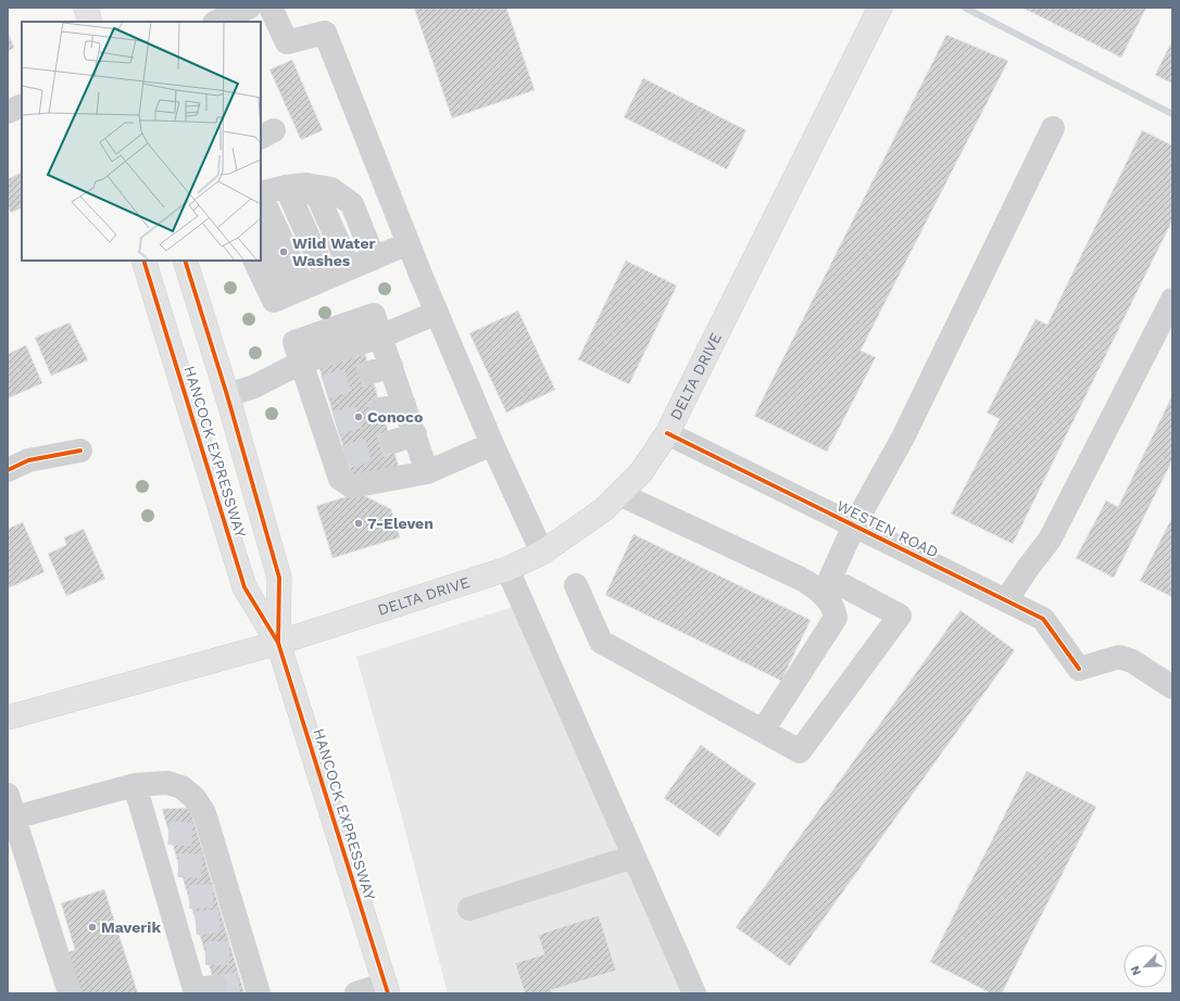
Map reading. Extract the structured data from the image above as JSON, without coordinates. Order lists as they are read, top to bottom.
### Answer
{
  "streets": {
    "main road": ["DELTA DRIVE", "HANCOCK EXPRESSWAY"],
    "street": ["WESTEN ROAD"]
  },
  "crossings": [
    ["DELTA DRIVE", "HANCOCK EXPRESSWAY"],
    ["DELTA DRIVE", "WESTEN ROAD"]
  ],
  "places": [
    "Wild Water Washes",
    "Conoco",
    "7-Eleven",
    "Maverik"
  ],
  "north": "bottom left"
}
